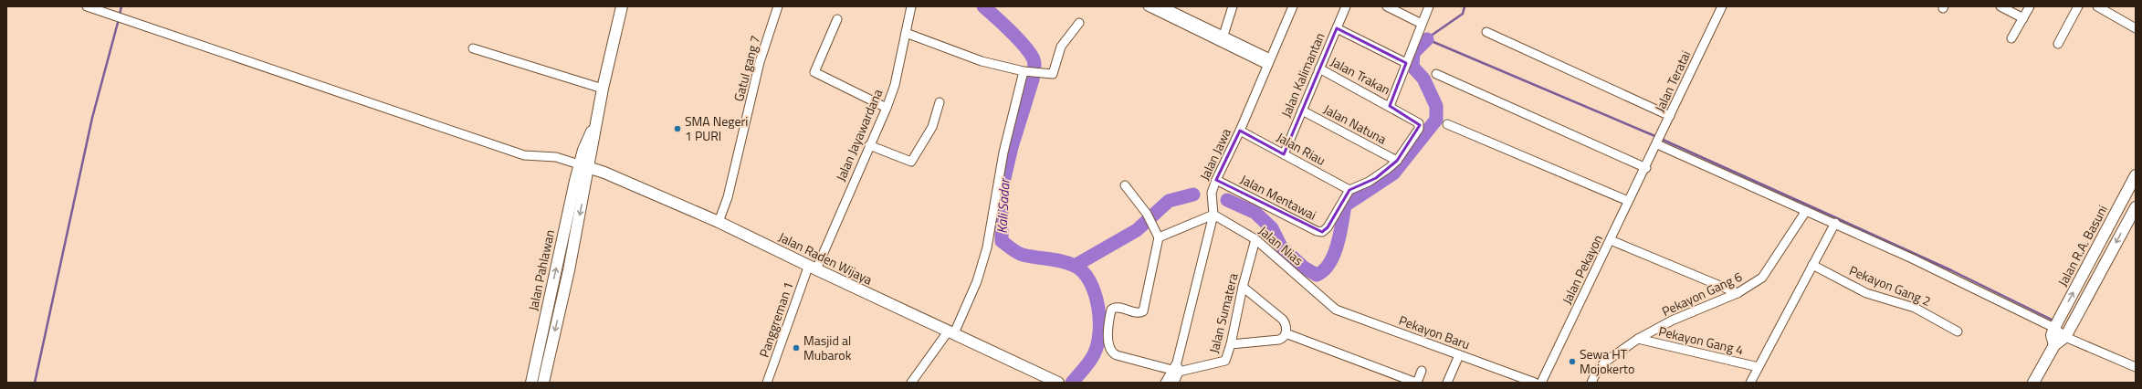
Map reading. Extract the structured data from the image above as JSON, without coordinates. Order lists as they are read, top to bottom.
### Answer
{
  "streets": {
    "main road": ["Jalan R.A. Basuni", "Jalan Raden Wijaya", "Jalan Pahlawan"],
    "street": [
      "Gatul gang 7",
      "Jalan Kalimantan",
      "Jalan Trakan",
      "Jalan Teratai",
      "Jalan Natuna",
      "Jalan Jayawardana",
      "Jalan Riau",
      "Jalan Jawa",
      "Jalan Mentawai",
      "Jalan Nias",
      "Jalan Pekayon",
      "Pekayon Gang 2",
      "Pekayon Gang 6",
      "Jalan Sumatera",
      "Panggreman 1",
      "Pekayon Baru",
      "Pekayon Gang 4"
    ]
  },
  "crossings": [
    ["Gatul gang 7", "Jalan Raden Wijaya"],
    ["Jalan Kalimantan", "Jalan Trakan"],
    ["Jalan Kalimantan", "Jalan Natuna"],
    ["Jalan Kalimantan", "Jalan Riau"],
    ["Jalan Trakan", "Jalan Natuna"],
    ["Jalan Teratai", "Jalan Pekayon"],
    ["Jalan Jayawardana", "Jalan Raden Wijaya"],
    ["Jalan Jayawardana", "Panggreman 1"],
    ["Jalan Riau", "Jalan Jawa"],
    ["Jalan Riau", "Jalan Mentawai"],
    ["Jalan Jawa", "Jalan Mentawai"],
    ["Jalan Jawa", "Jalan Nias"],
    ["Jalan Jawa", "Jalan Sumatera"],
    ["Jalan Nias", "Jalan Sumatera"],
    ["Jalan Nias", "Pekayon Baru"],
    ["Jalan Raden Wijaya", "Jalan Pahlawan"],
    ["Jalan Raden Wijaya", "Panggreman 1"],
    ["Pekayon Gang 6", "Pekayon Gang 4"]
  ],
  "water": ["Kali Sadar"],
  "places": ["SMA Negeri 1 PURI", "Masjid al Mubarok", "Sewa HT Mojokerto"]
}
